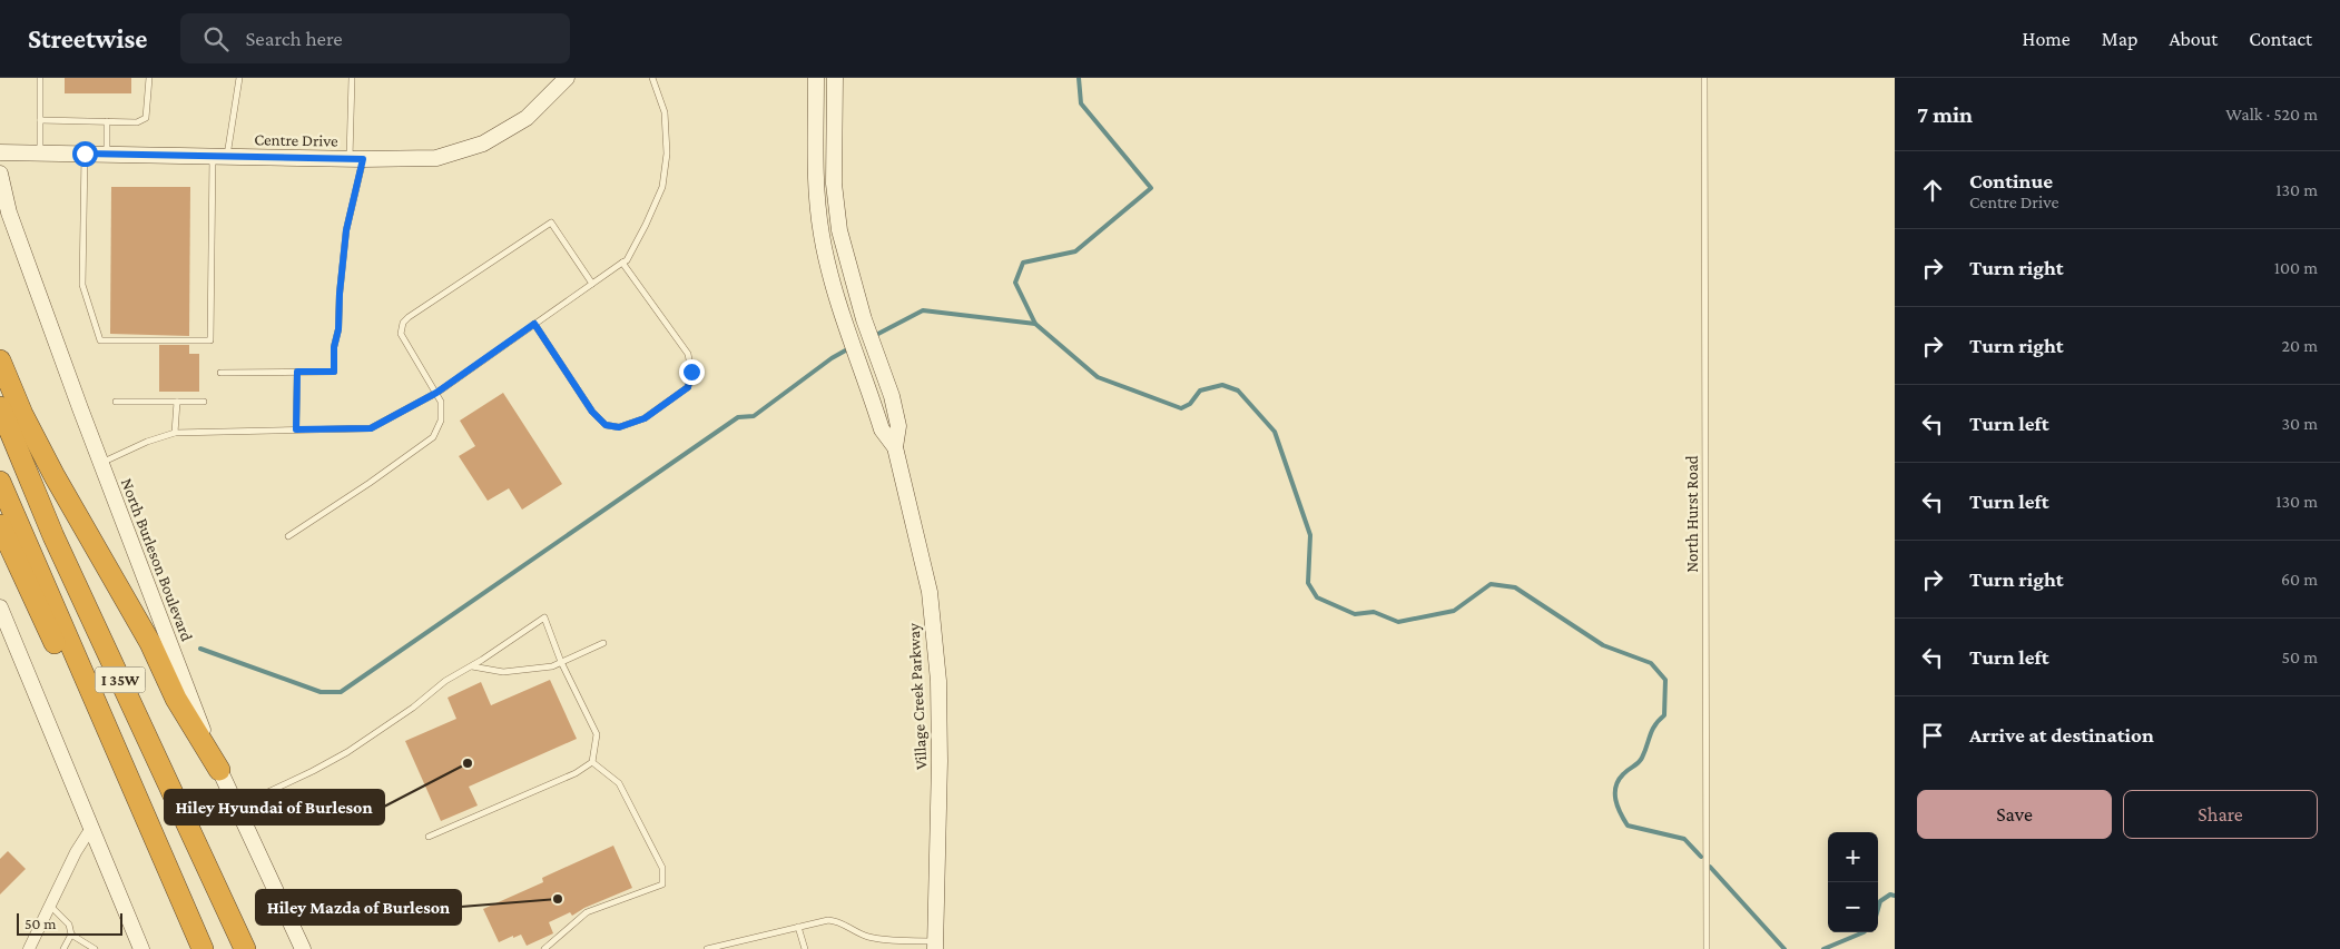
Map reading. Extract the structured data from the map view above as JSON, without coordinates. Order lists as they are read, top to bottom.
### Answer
{
  "streets": {
    "highway": ["I 35W"],
    "street": ["Centre Drive", "North Burleson Boulevard", "Village Creek Parkway"],
    "lane": ["North Hurst Road"]
  },
  "places": ["Hiley Hyundai of Burleson", "Hiley Mazda of Burleson"],
  "scale_bar": "50 m",
  "page": {
    "header": "Streetwise",
    "search": "Search here",
    "nav": [
      "Home",
      "Map",
      "About",
      "Contact"
    ],
    "heading": ["7 min", "Walk · 520 m"],
    "list": [
      ["Continue", "Centre Drive", "130 m"],
      ["Turn right", "100 m"],
      ["Turn right", "20 m"],
      ["Turn left", "30 m"],
      ["Turn left", "130 m"],
      ["Turn right", "60 m"],
      ["Turn left", "50 m"],
      "Arrive at destination"
    ],
    "buttons": ["Save", "Share"],
    "map_buttons": ["+", "−"],
    "scale": "50 m"
  }
}
